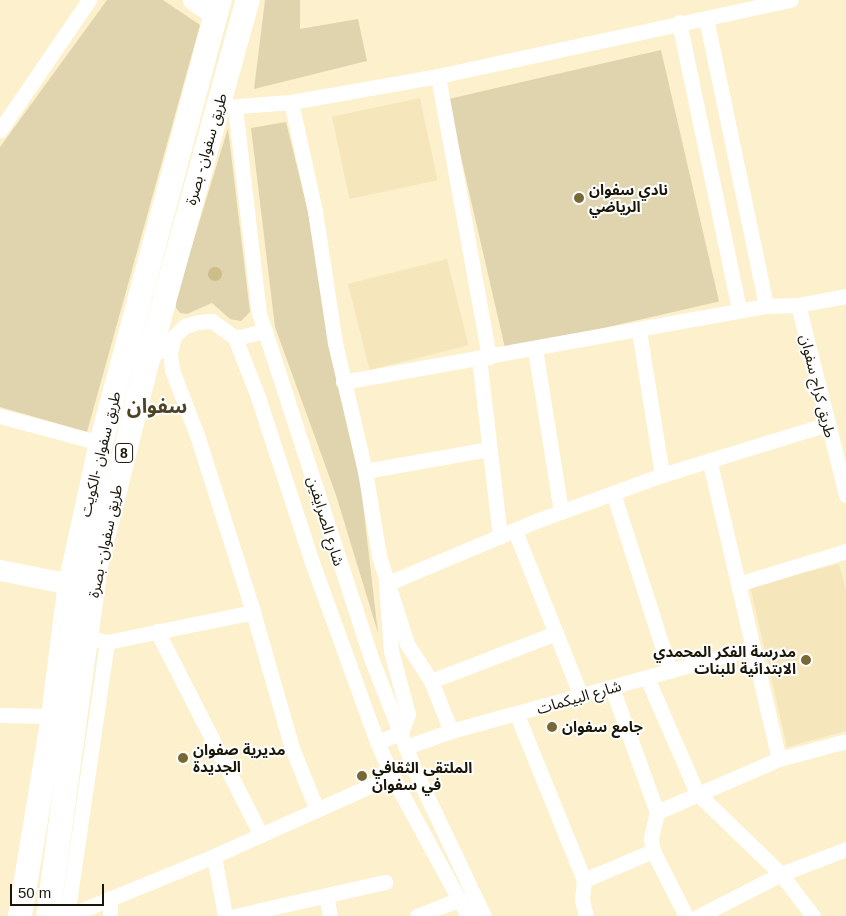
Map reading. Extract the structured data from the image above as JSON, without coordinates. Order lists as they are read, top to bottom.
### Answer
{
  "streets": {
    "highway": ["طريق سفوان- بصرة", "8", "طريق سفوان -الكويت"],
    "street": ["طريق كراج سفوان", "شارع الصرايفين", "شارع البيكمات"]
  },
  "crossings": [
    ["طريق سفوان- بصرة", "شارع الصرايفين"],
    ["شارع الصرايفين", "شارع البيكمات"]
  ],
  "districts": ["سفوان"],
  "places": [
    "نادي سفوان الرياضي",
    "مدرسة الفكر المحمدي الابتدائية للبنات",
    "جامع سفوان",
    "مديرية صفوان الجديدة",
    "الملتقى الثقافي في سفوان"
  ],
  "scale_bar": "50 m"
}
